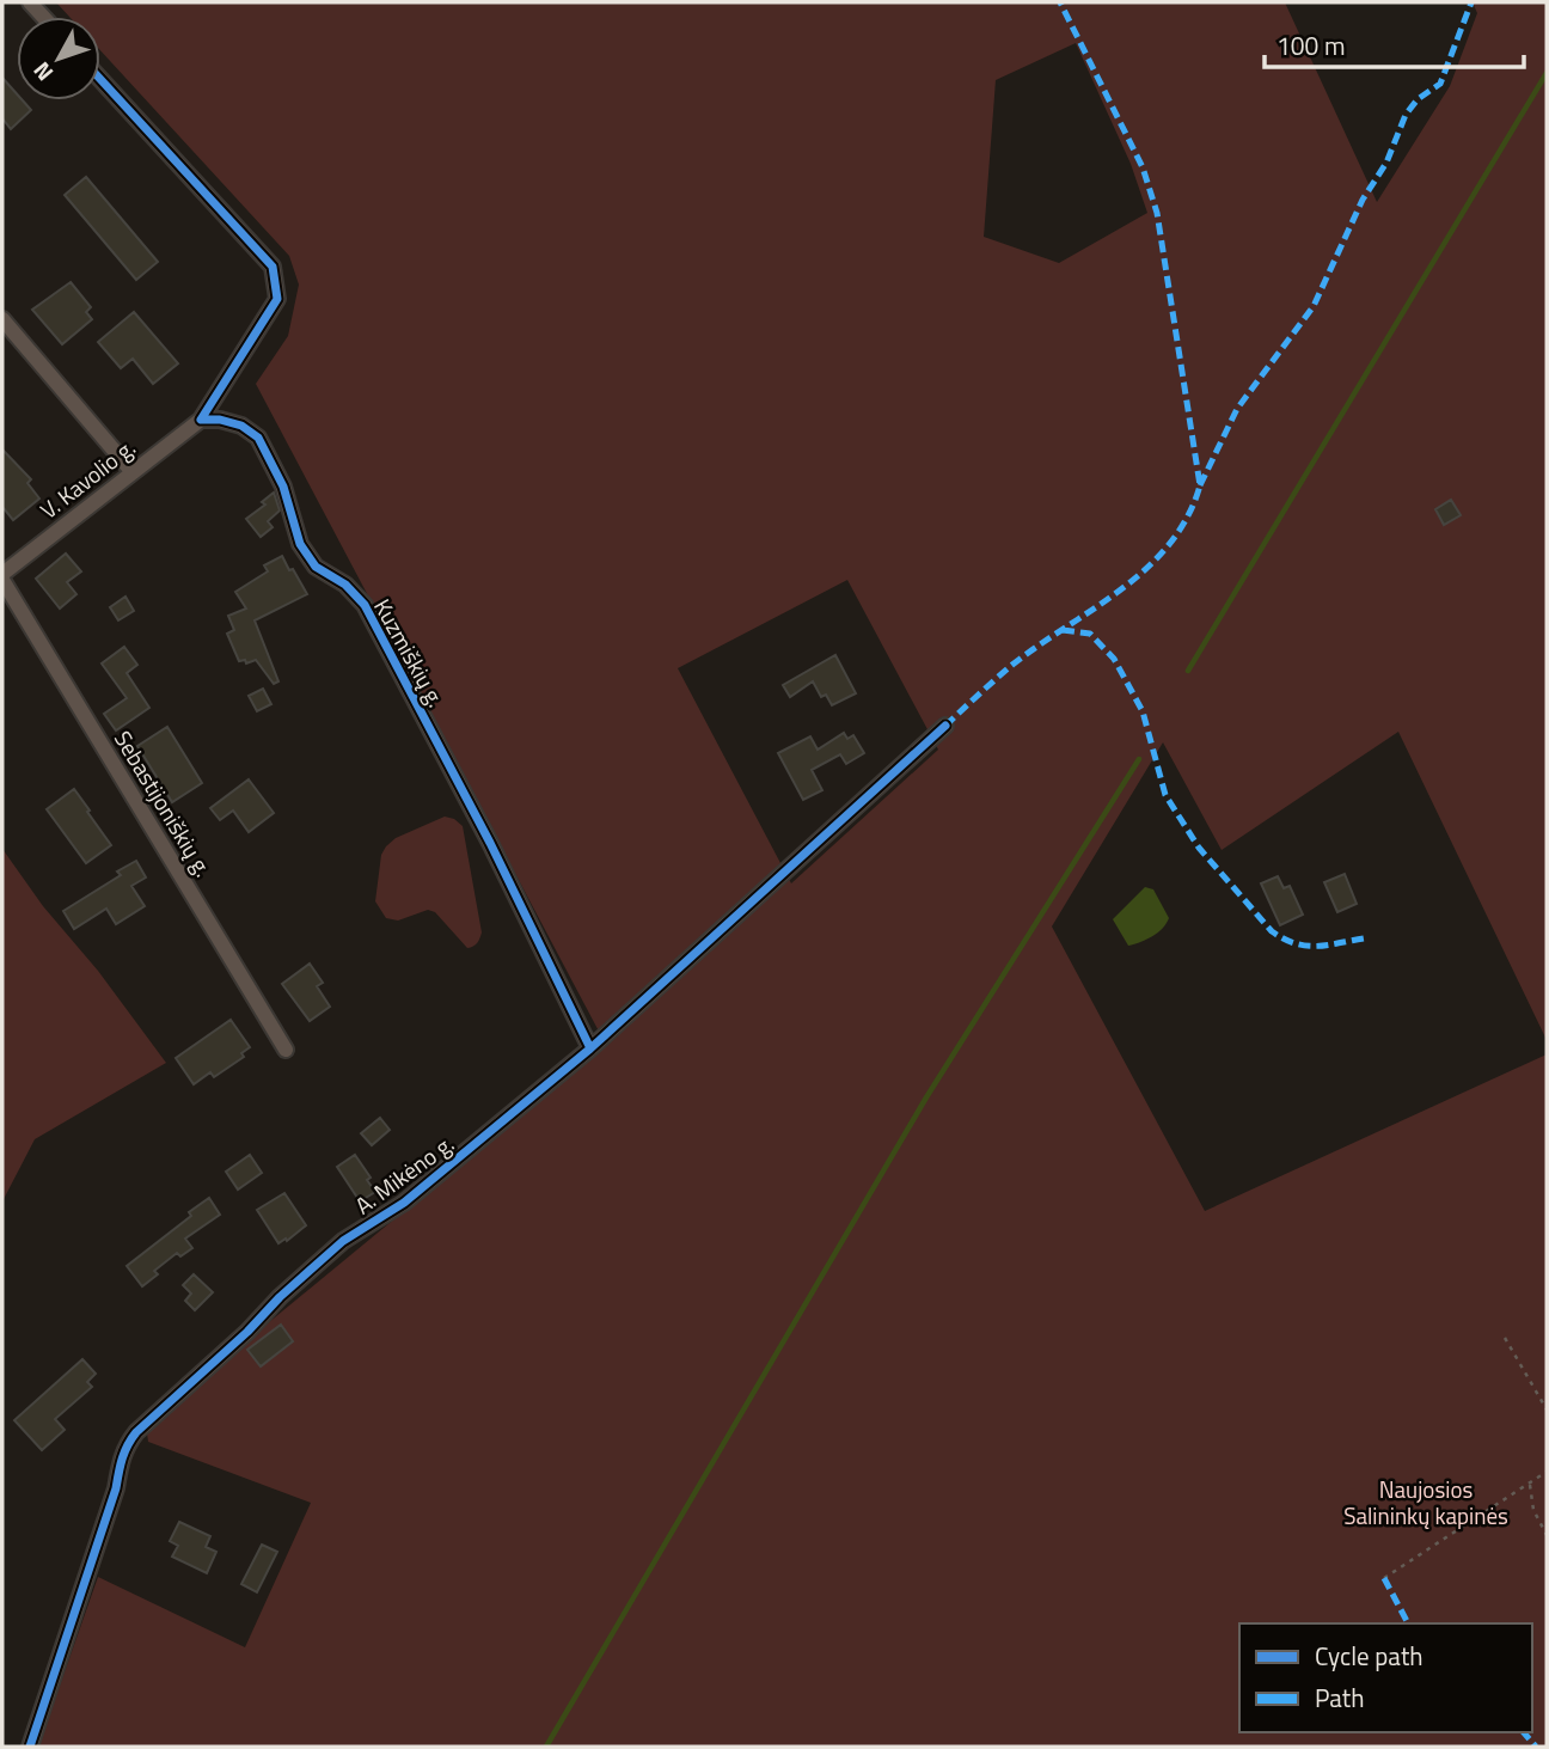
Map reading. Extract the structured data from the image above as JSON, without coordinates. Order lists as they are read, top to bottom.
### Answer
{
  "streets": {
    "street": [
      "V. Kavolio g.",
      "Kuzmiškių g.",
      "Sebastijoniškių g.",
      "A. Mikėno g."
    ]
  },
  "crossings": [
    ["V. Kavolio g.", "Kuzmiškių g."],
    ["V. Kavolio g.", "Sebastijoniškių g."],
    ["Kuzmiškių g.", "A. Mikėno g."]
  ],
  "parks": ["Naujosios Salininkų kapinės"],
  "legend": ["Cycle path", "Path"],
  "scale_bar": "100 m",
  "north": "bottom left"
}
